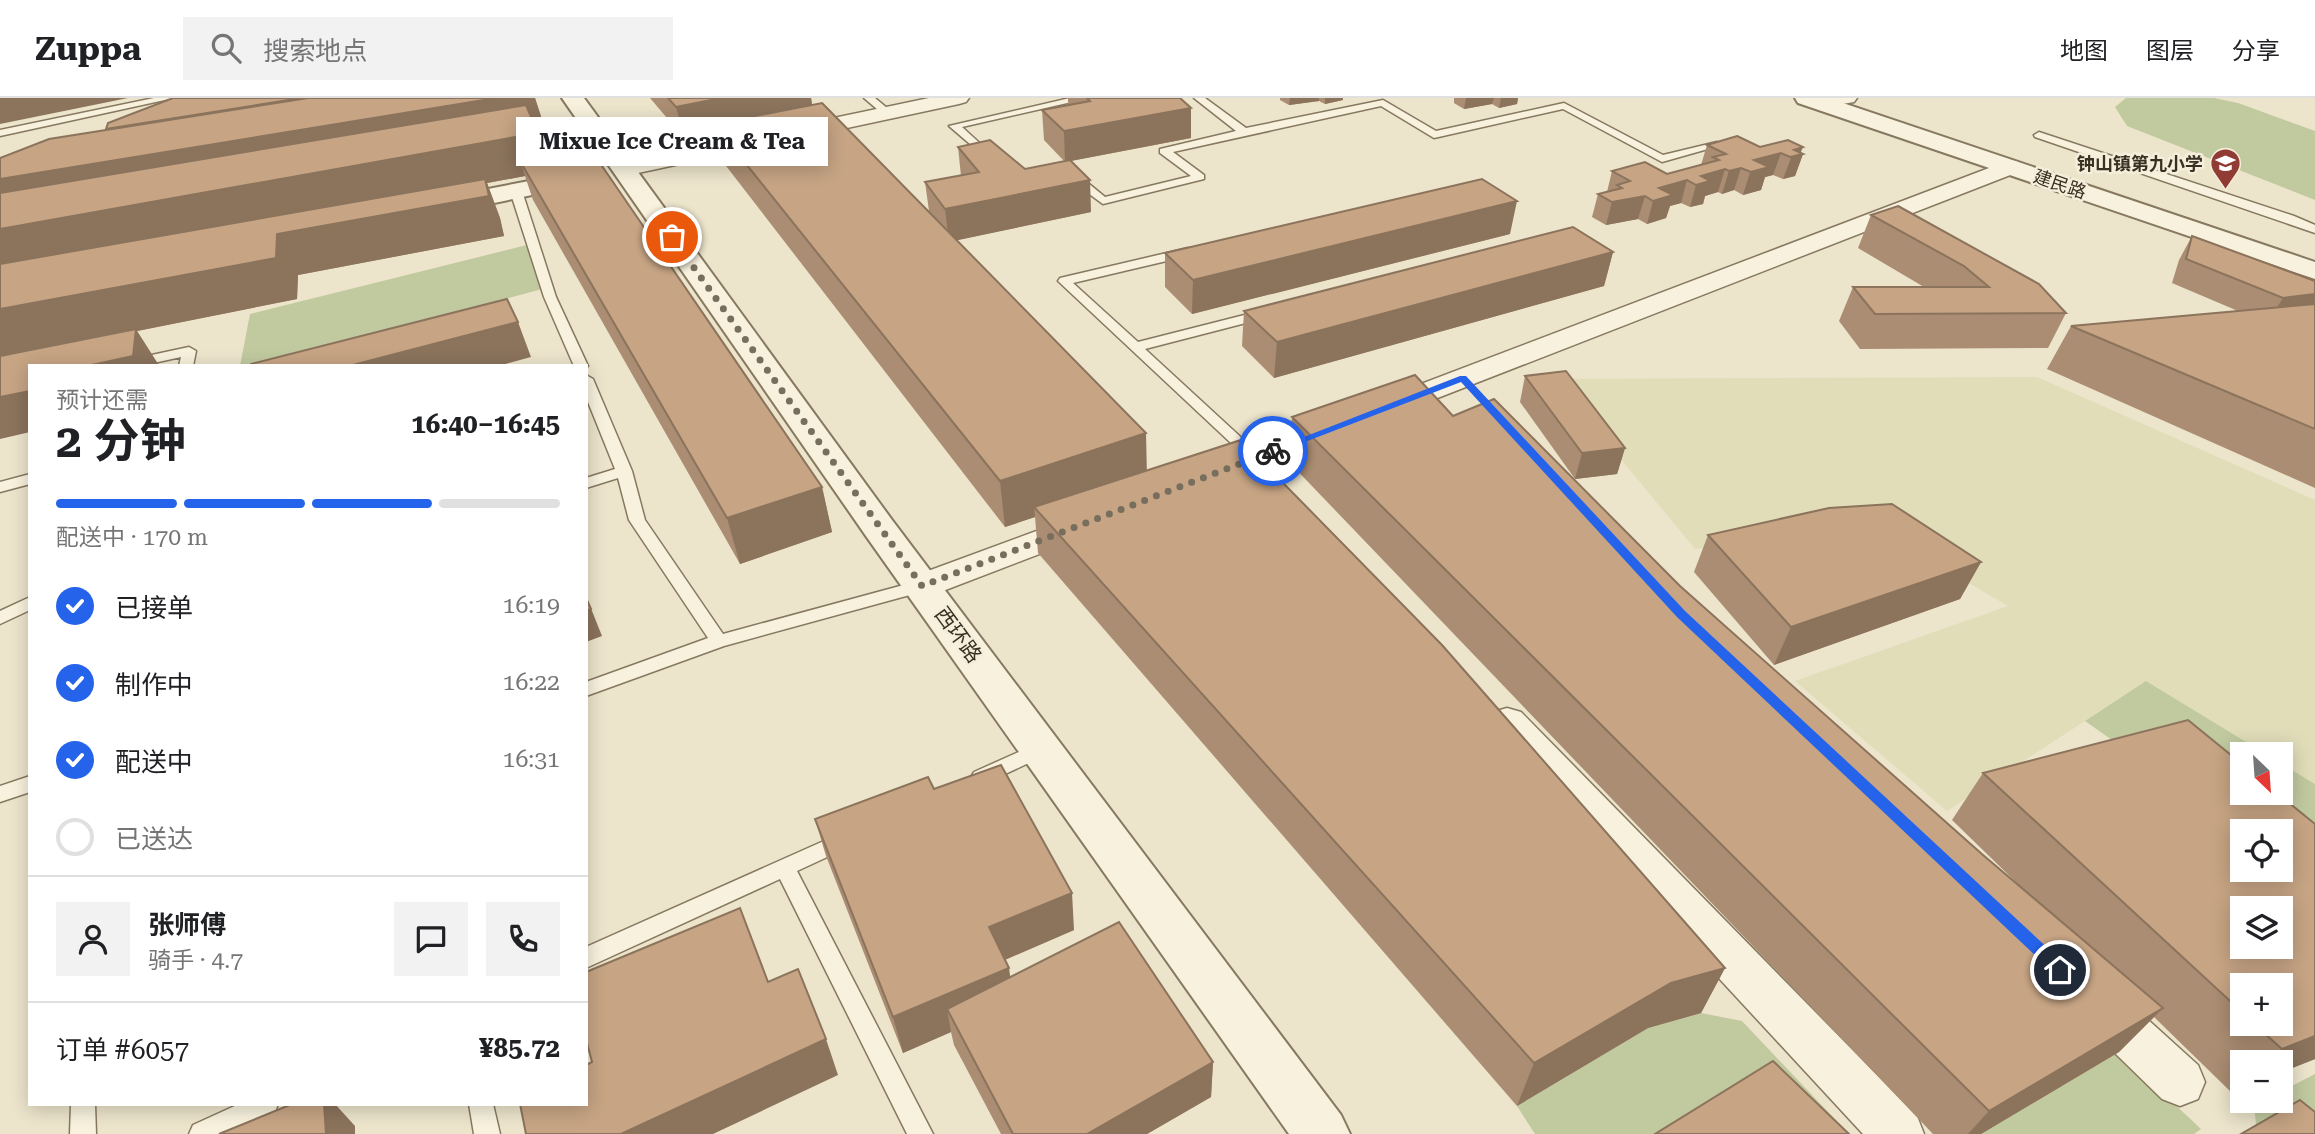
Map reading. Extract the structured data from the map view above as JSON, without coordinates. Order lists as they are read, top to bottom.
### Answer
{
  "streets": {
    "street": ["建民路", "西环路"]
  },
  "places": {
    "school or university": ["钟山镇第九小学"],
    "other": ["Mixue Ice Cream & Tea"]
  },
  "north": "bottom right",
  "page": {
    "header": "Zuppa",
    "search": "搜索地点",
    "nav": ["地图", "图层", "分享"],
    "bubble": "Mixue Ice Cream & Tea",
    "heading": ["2 分钟", "预计还需", "16:40–16:45"],
    "panel": [
      "张师傅",
      "骑手 · 4.7",
      "订单 #6057",
      "¥85.72"
    ],
    "bar": "配送中 · 170 m",
    "list": [
      ["已接单", "16:19"],
      ["制作中", "16:22"],
      ["配送中", "16:31"],
      "已送达"
    ],
    "map_buttons": ["+", "−"]
  }
}
